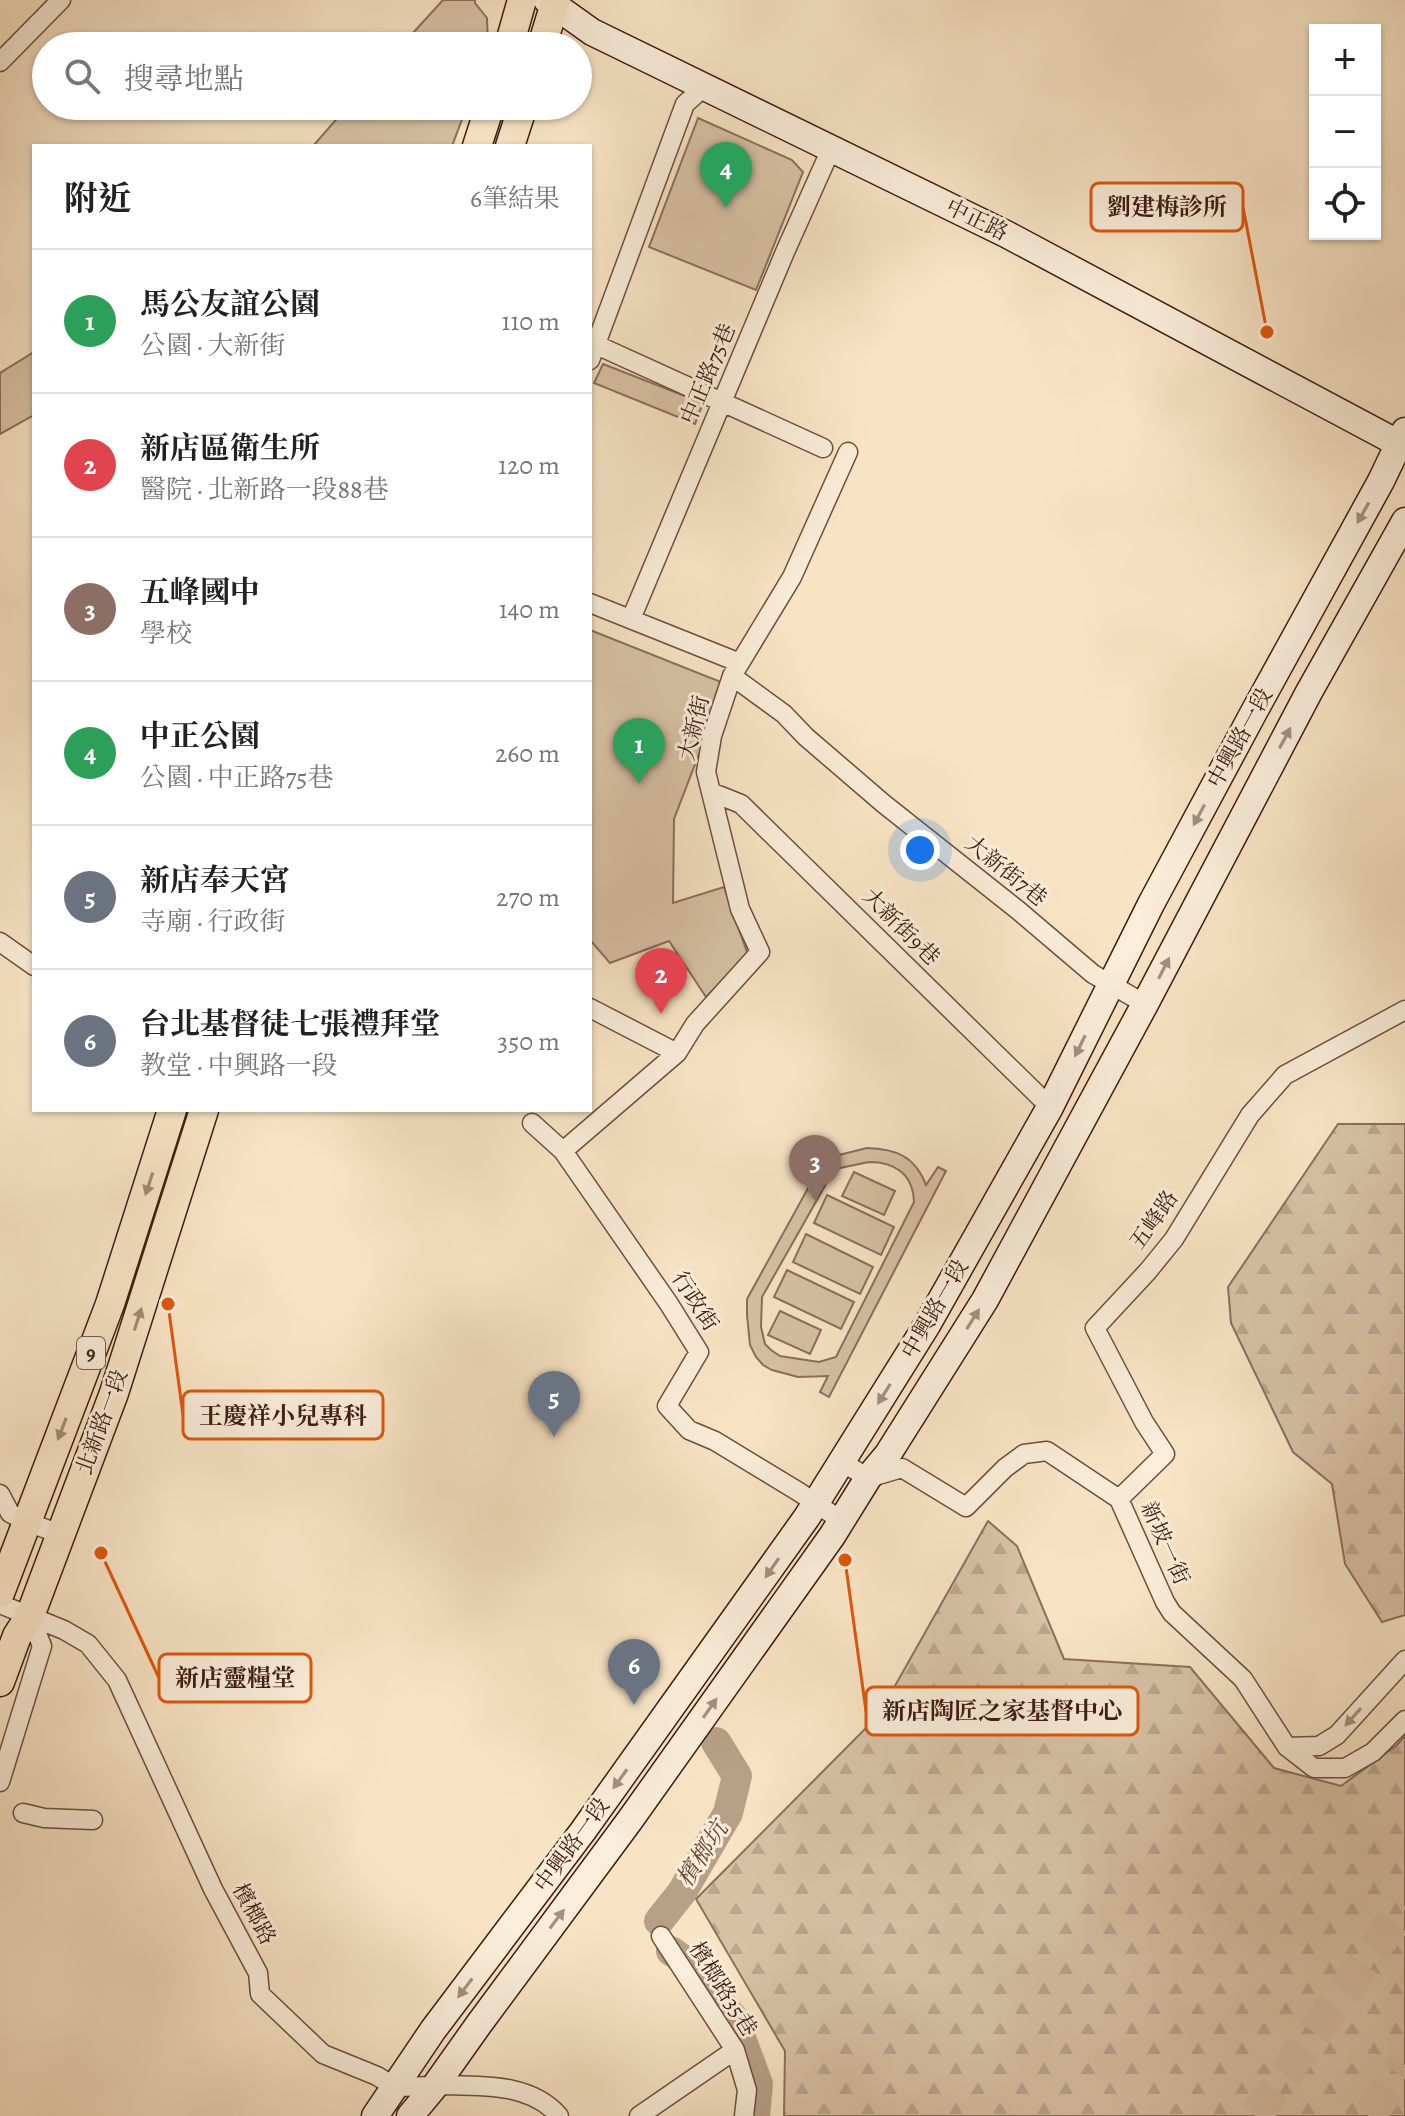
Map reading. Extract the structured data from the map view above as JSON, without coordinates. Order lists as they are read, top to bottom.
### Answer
{
  "streets": {
    "main road": ["9", "北新路一段"],
    "street": [
      "中正路",
      "中正路75巷",
      "大新街",
      "中興路一段",
      "大新街7巷",
      "大新街9巷",
      "五峰路",
      "行政街",
      "新坡一街",
      "檳榔路",
      "檳榔路35巷"
    ]
  },
  "crossings": [
    ["中正路", "中正路75巷"],
    ["中正路", "中興路一段"],
    ["中正路75巷", "大新街7巷"],
    ["大新街", "大新街7巷"],
    ["大新街", "大新街9巷"],
    ["中興路一段", "大新街7巷"],
    ["中興路一段", "大新街9巷"],
    ["中興路一段", "行政街"],
    ["中興路一段", "新坡一街"],
    ["中興路一段", "檳榔路"],
    ["五峰路", "新坡一街"],
    ["北新路一段", "檳榔路"]
  ],
  "water": ["檳榔坑"],
  "places": [
    "劉建梅診所",
    "王慶祥小兒專科",
    "新店靈糧堂",
    "新店陶匠之家基督中心"
  ],
  "page": {
    "map_buttons": ["+", "−"],
    "search": "搜尋地點",
    "pins": [
      "4",
      "1",
      "2",
      "3",
      "5",
      "6"
    ],
    "heading": ["附近", "6筆結果"],
    "list": [
      {
        "mark": "1",
        "name": "馬公友誼公園",
        "note": "公園 · 大新街",
        "value": "110 m"
      },
      {
        "mark": "2",
        "name": "新店區衛生所",
        "note": "醫院 · 北新路一段88巷",
        "value": "120 m"
      },
      {
        "mark": "3",
        "name": "五峰國中",
        "note": "學校",
        "value": "140 m"
      },
      {
        "mark": "4",
        "name": "中正公園",
        "note": "公園 · 中正路75巷",
        "value": "260 m"
      },
      {
        "mark": "5",
        "name": "新店奉天宮",
        "note": "寺廟 · 行政街",
        "value": "270 m"
      },
      {
        "mark": "6",
        "name": "台北基督徒七張禮拜堂",
        "note": "教堂 · 中興路一段",
        "value": "350 m"
      }
    ]
  }
}
